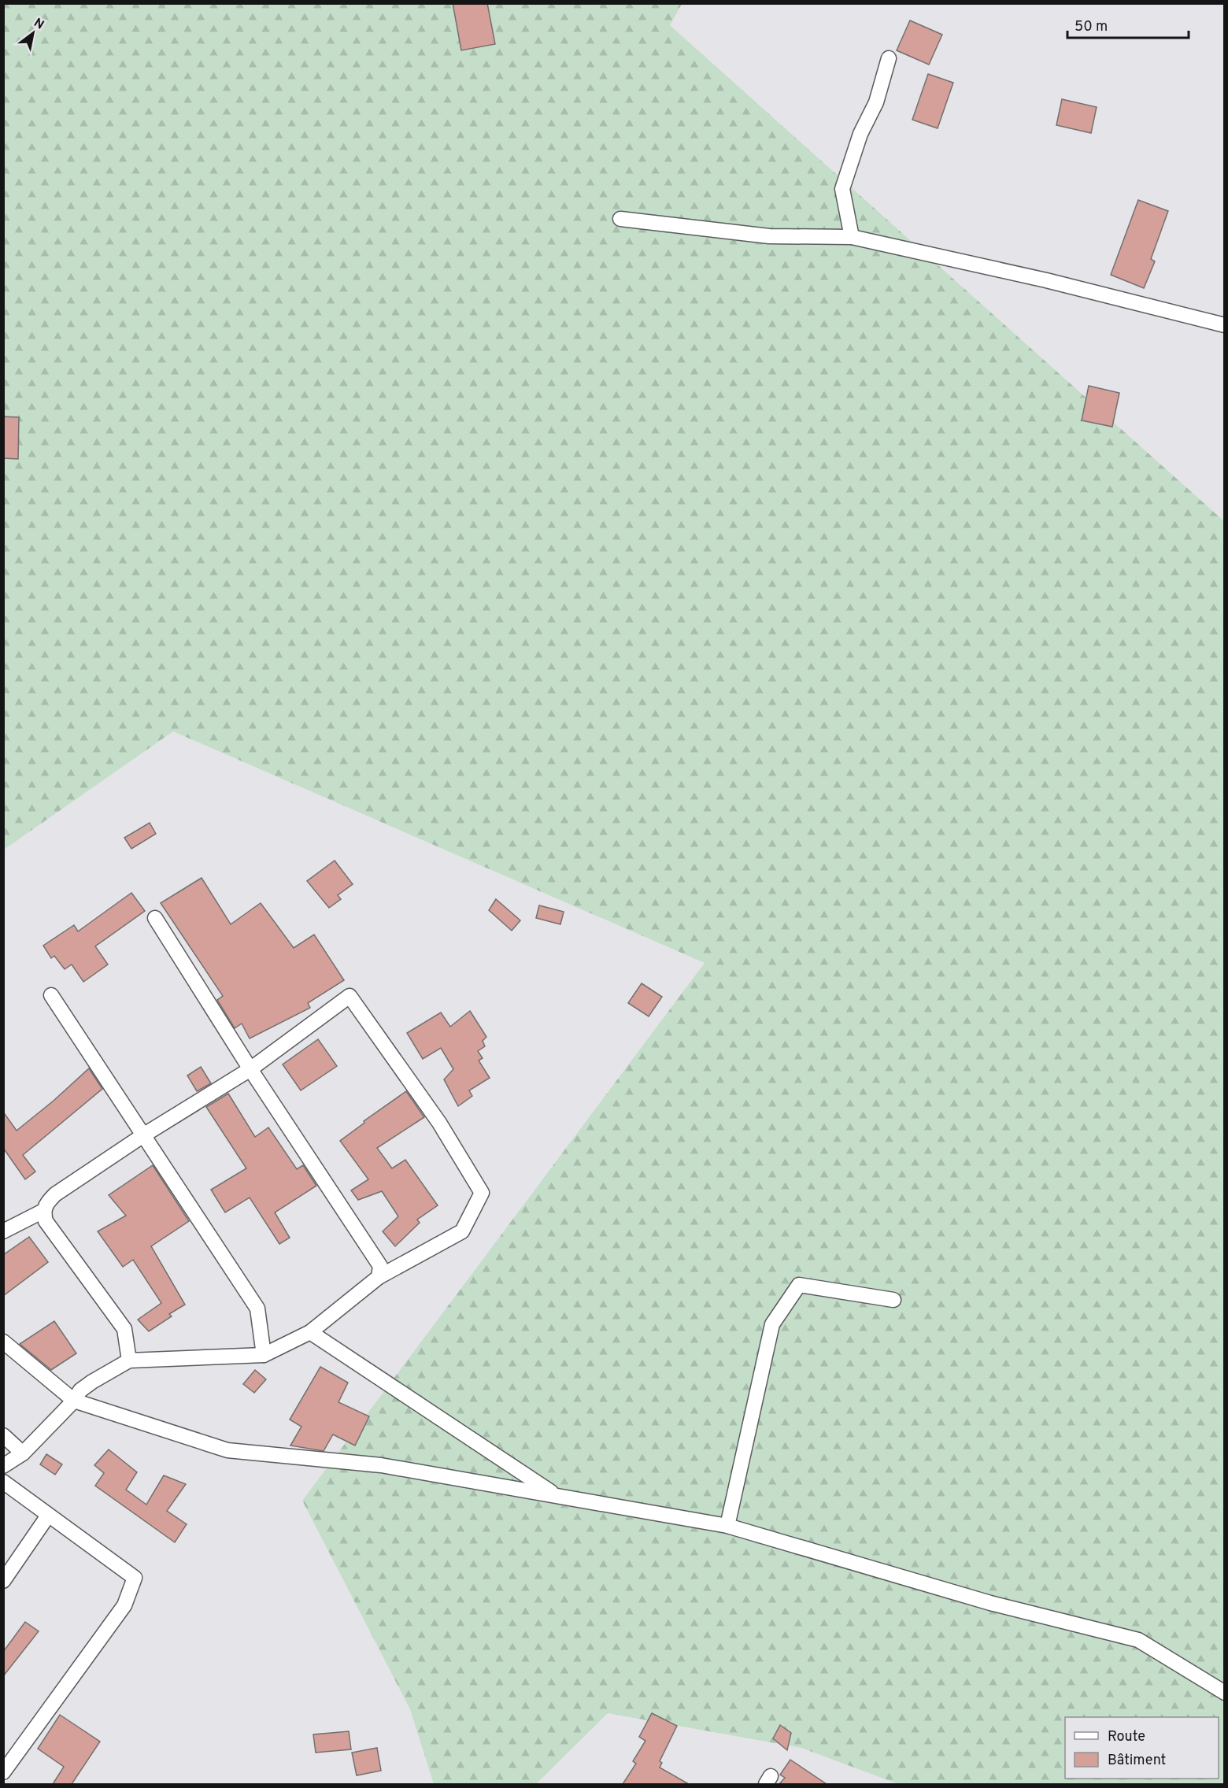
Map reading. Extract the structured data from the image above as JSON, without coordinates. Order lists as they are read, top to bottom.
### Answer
{
  "legend": ["Route", "Bâtiment"],
  "scale_bar": "50 m",
  "north": "top right"
}
